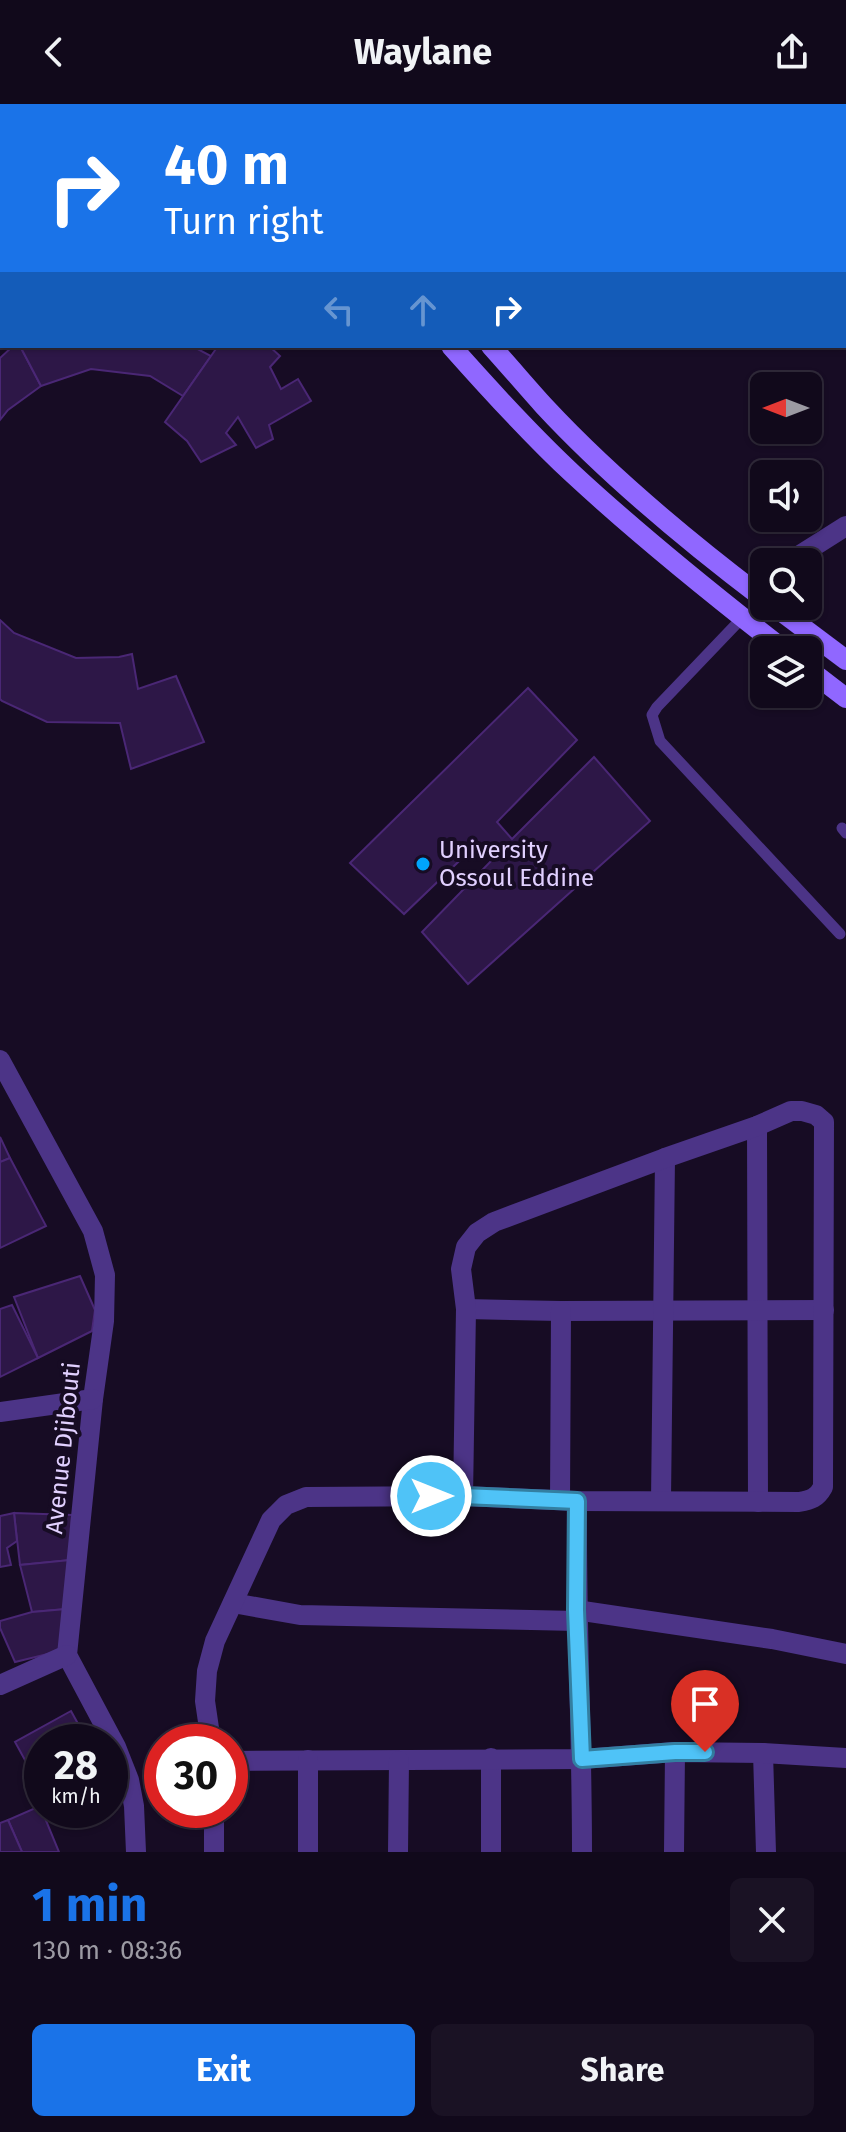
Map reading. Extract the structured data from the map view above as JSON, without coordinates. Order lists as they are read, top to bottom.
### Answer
{
  "streets": {
    "street": ["Avenue Djibouti"]
  },
  "places": ["University Ossoul Eddine"],
  "north": "left",
  "page": {
    "header": "Waylane",
    "turn": ["40 m", "Turn right"],
    "speed": "28 km/h",
    "limit": "30",
    "heading": ["1 min", "130 m · 08:36"],
    "buttons": ["Exit", "Share"]
  }
}
